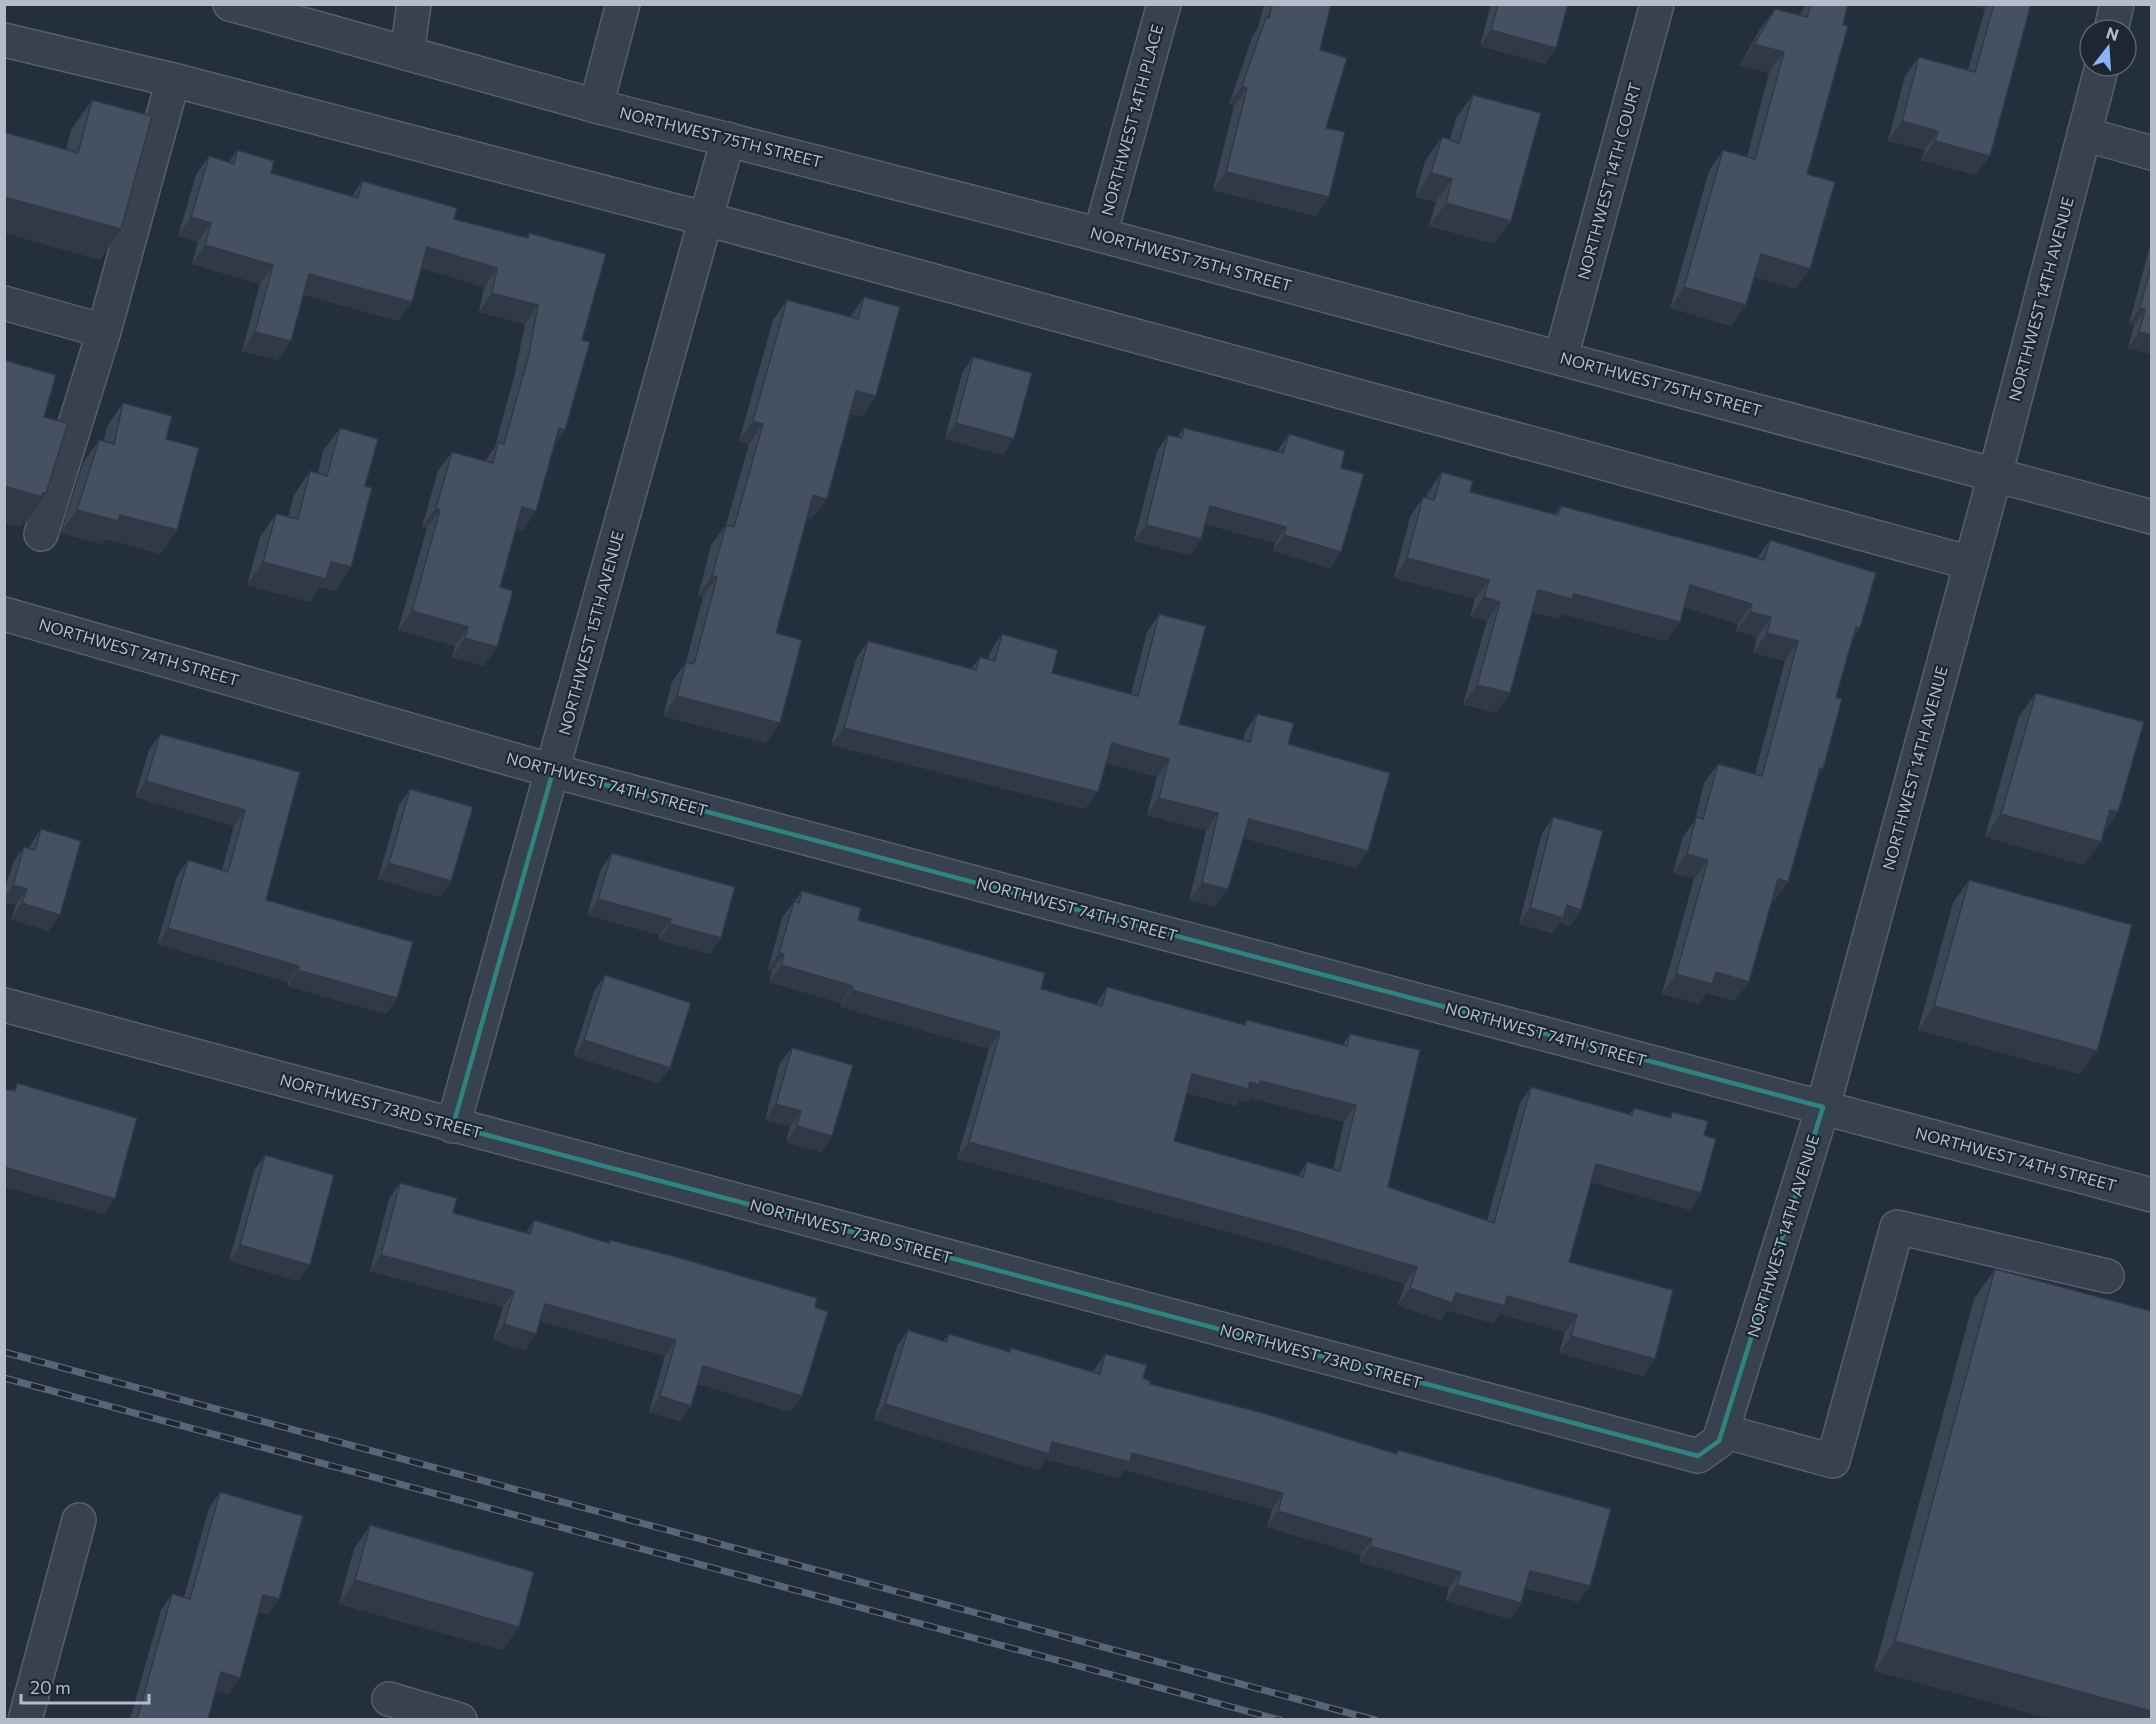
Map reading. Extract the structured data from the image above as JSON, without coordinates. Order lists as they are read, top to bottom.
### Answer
{
  "streets": {
    "street": [
      "NORTHWEST 14TH PLACE",
      "NORTHWEST 75TH STREET",
      "NORTHWEST 14TH COURT",
      "NORTHWEST 14TH AVENUE",
      "NORTHWEST 15TH AVENUE",
      "NORTHWEST 74TH STREET",
      "NORTHWEST 73RD STREET"
    ]
  },
  "crossings": [
    ["NORTHWEST 14TH PLACE", "NORTHWEST 75TH STREET"],
    ["NORTHWEST 75TH STREET", "NORTHWEST 14TH COURT"],
    ["NORTHWEST 75TH STREET", "NORTHWEST 14TH AVENUE"],
    ["NORTHWEST 75TH STREET", "NORTHWEST 15TH AVENUE"],
    ["NORTHWEST 14TH AVENUE", "NORTHWEST 74TH STREET"],
    ["NORTHWEST 14TH AVENUE", "NORTHWEST 73RD STREET"],
    ["NORTHWEST 15TH AVENUE", "NORTHWEST 74TH STREET"],
    ["NORTHWEST 15TH AVENUE", "NORTHWEST 73RD STREET"]
  ],
  "scale_bar": "20 m",
  "north": "top"
}
